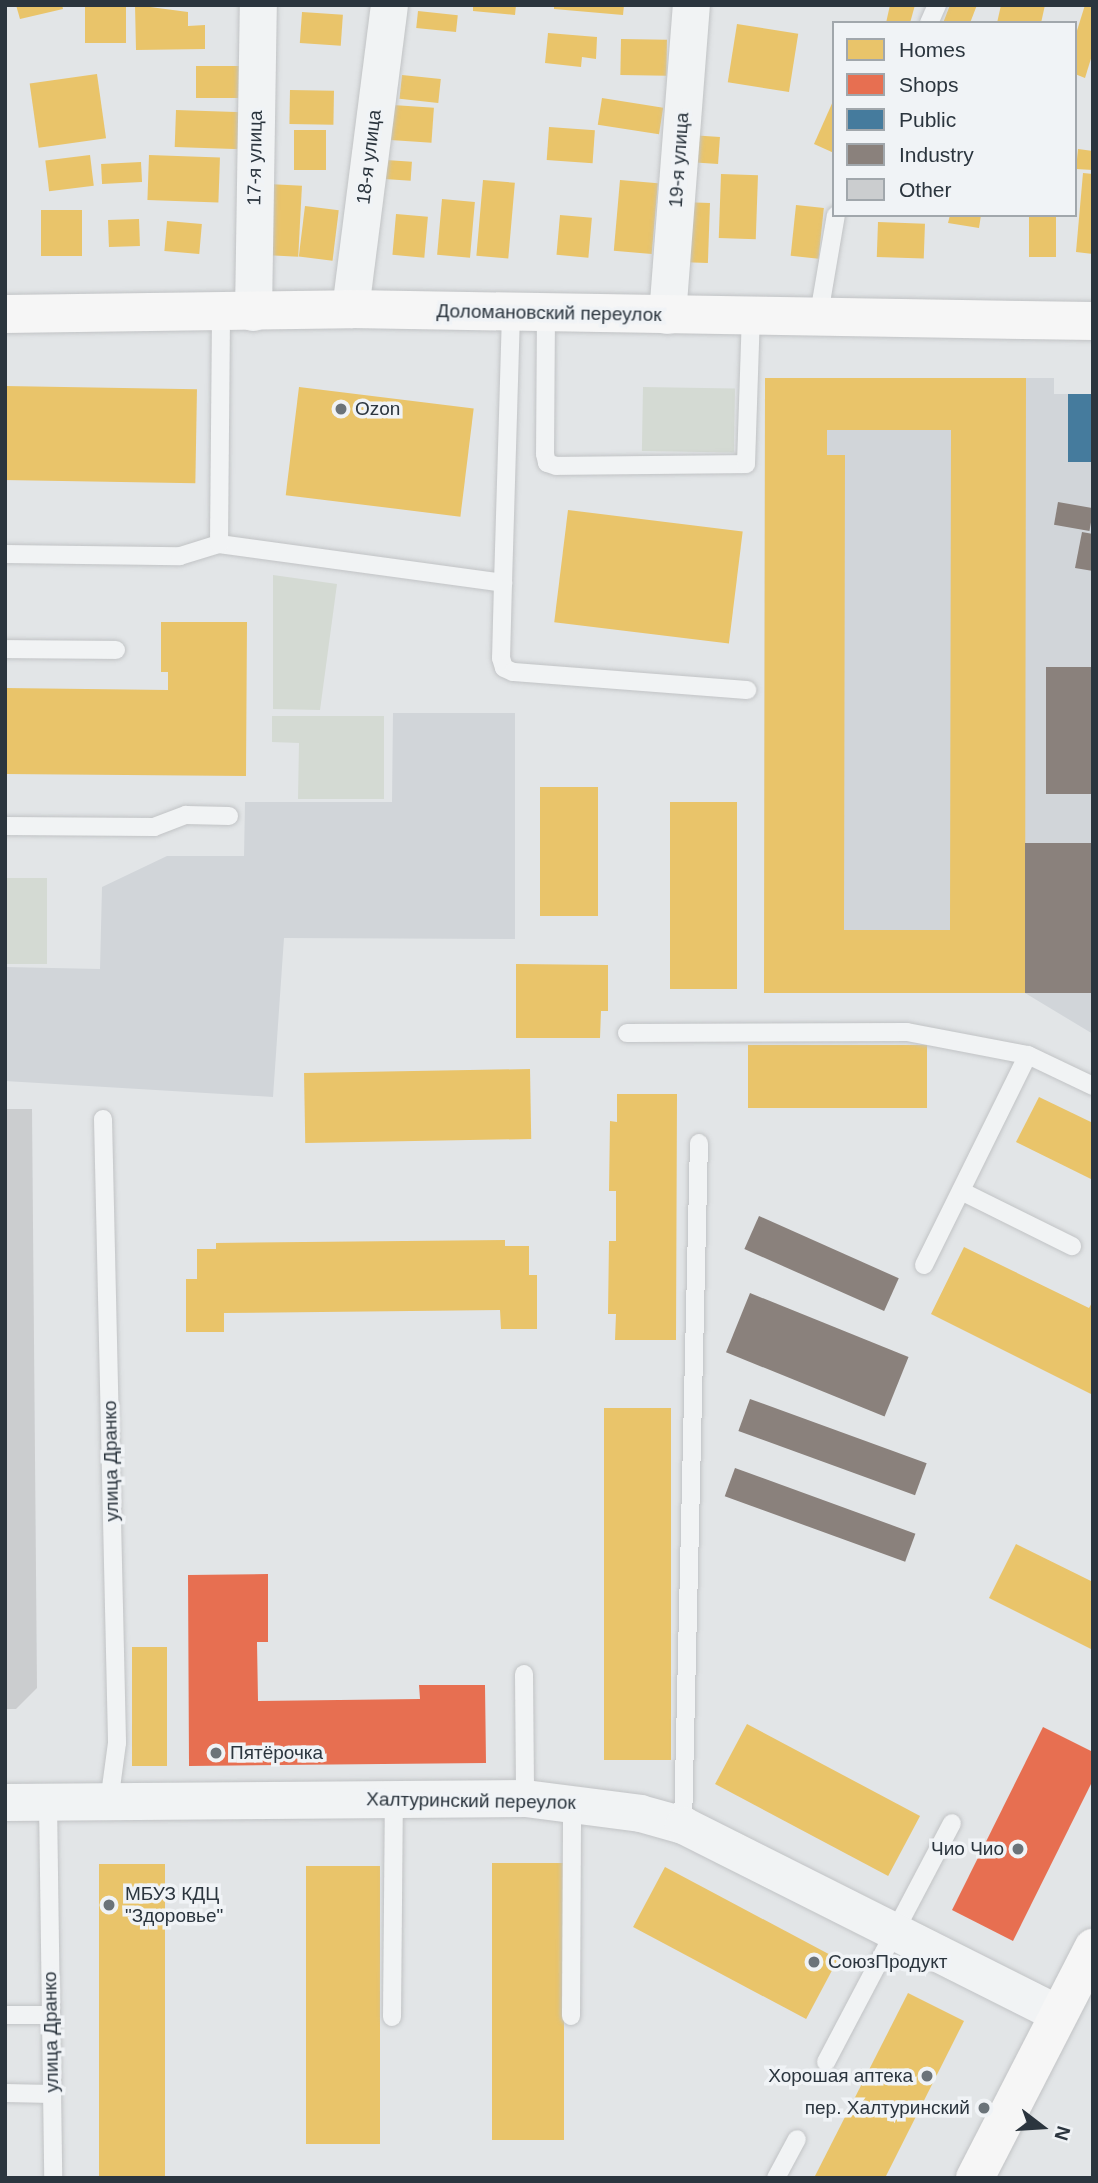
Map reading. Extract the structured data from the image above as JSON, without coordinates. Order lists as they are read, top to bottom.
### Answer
{
  "streets": {
    "street": [
      "18-я улица",
      "17-я улица",
      "19-я улица",
      "Доломановский переулок",
      "Халтуринский переулок"
    ],
    "lane": ["улица Дранко"]
  },
  "crossings": [
    ["18-я улица", "Доломановский переулок"],
    ["17-я улица", "Доломановский переулок"],
    ["19-я улица", "Доломановский переулок"],
    ["улица Дранко", "Халтуринский переулок"]
  ],
  "places": [
    "Ozon",
    "Пятёрочка",
    "Чио Чио",
    "МБУЗ КДЦ \"Здоровье\"",
    "СоюзПродукт",
    "Хорошая аптека",
    "пер. Халтуринский"
  ],
  "legend": [
    "Homes",
    "Shops",
    "Public",
    "Industry",
    "Other"
  ],
  "north": "right"
}
